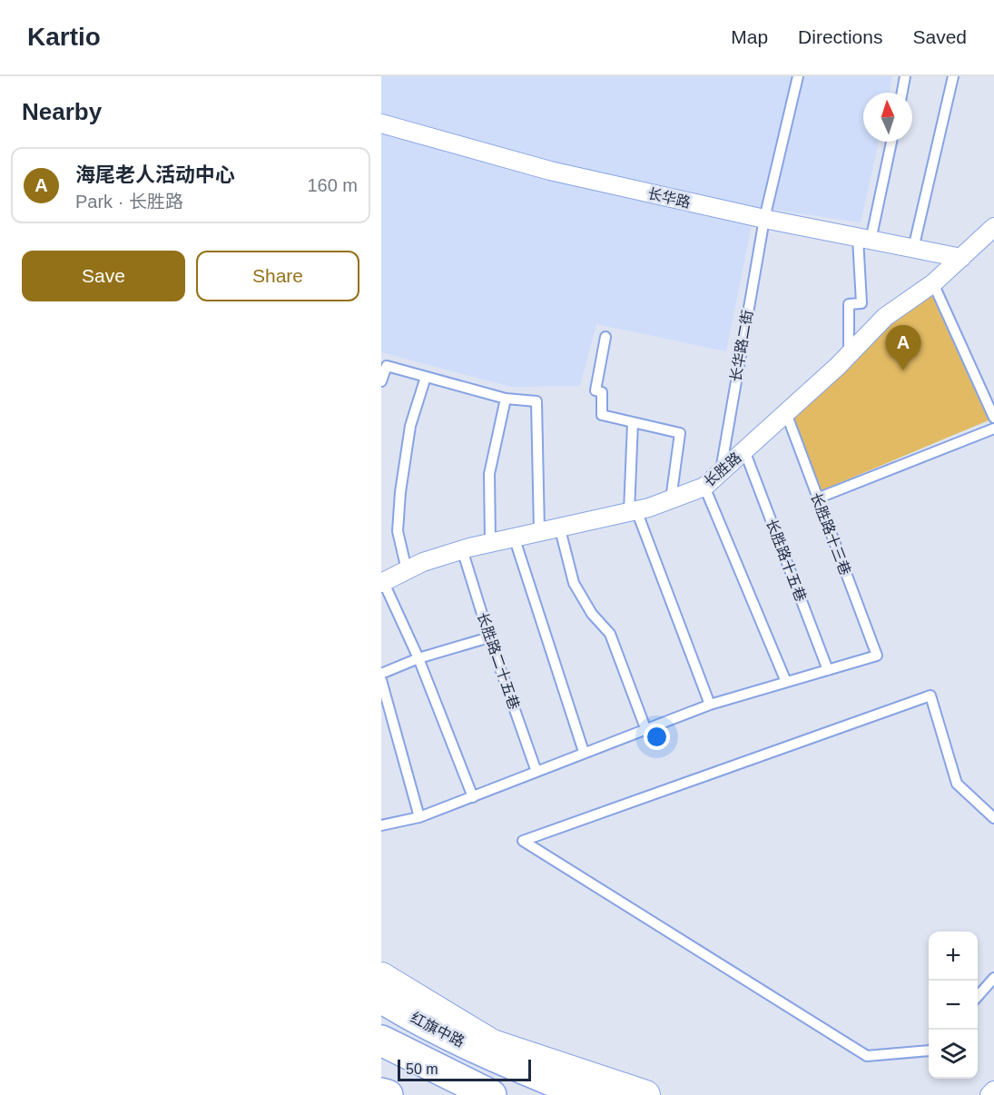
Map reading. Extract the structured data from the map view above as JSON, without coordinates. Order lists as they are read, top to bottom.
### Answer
{
  "streets": {
    "highway": ["红旗中路"],
    "street": ["长华路", "长胜路"],
    "lane": [
      "长华路二街",
      "长胜路十三巷",
      "长胜路十五巷",
      "长胜路二十五巷"
    ]
  },
  "crossings": [
    ["长华路", "长华路二街"],
    ["长华路", "长胜路"],
    ["长华路二街", "长胜路"],
    ["长胜路", "长胜路十三巷"],
    ["长胜路", "长胜路十五巷"],
    ["长胜路", "长胜路二十五巷"],
    ["长胜路十三巷", "长胜路十五巷"]
  ],
  "scale_bar": "50 m",
  "north": "top",
  "page": {
    "header": "Kartio",
    "nav": ["Map", "Directions", "Saved"],
    "heading": "Nearby",
    "list": [
      {
        "mark": "A",
        "name": "海尾老人活动中心",
        "note": "Park · 长胜路",
        "value": "160 m"
      }
    ],
    "buttons": ["Save", "Share"],
    "pins": "A",
    "map_buttons": ["+", "−"],
    "scale": "50 m"
  }
}
